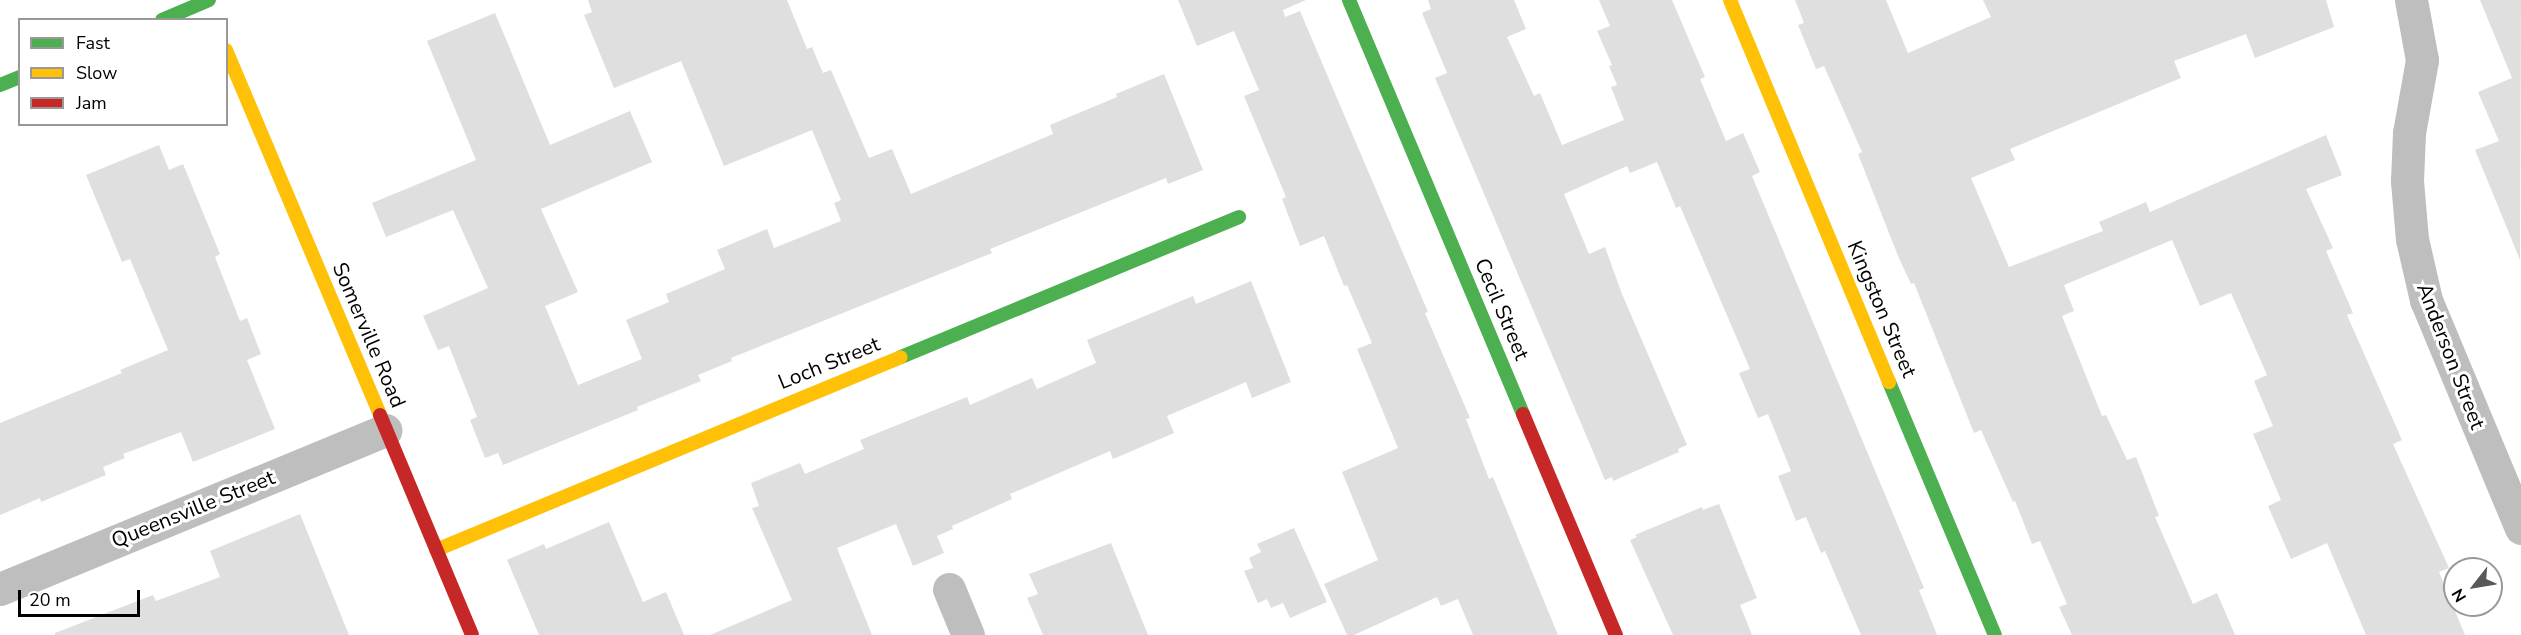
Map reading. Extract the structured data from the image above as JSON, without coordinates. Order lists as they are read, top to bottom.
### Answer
{
  "streets": {
    "street": [
      "Cecil Street",
      "Kingston Street",
      "Somerville Road",
      "Anderson Street",
      "Loch Street",
      "Queensville Street"
    ]
  },
  "crossings": [
    ["Somerville Road", "Loch Street"],
    ["Somerville Road", "Queensville Street"]
  ],
  "legend": ["Fast", "Slow", "Jam"],
  "scale_bar": "20 m",
  "north": "bottom left"
}
